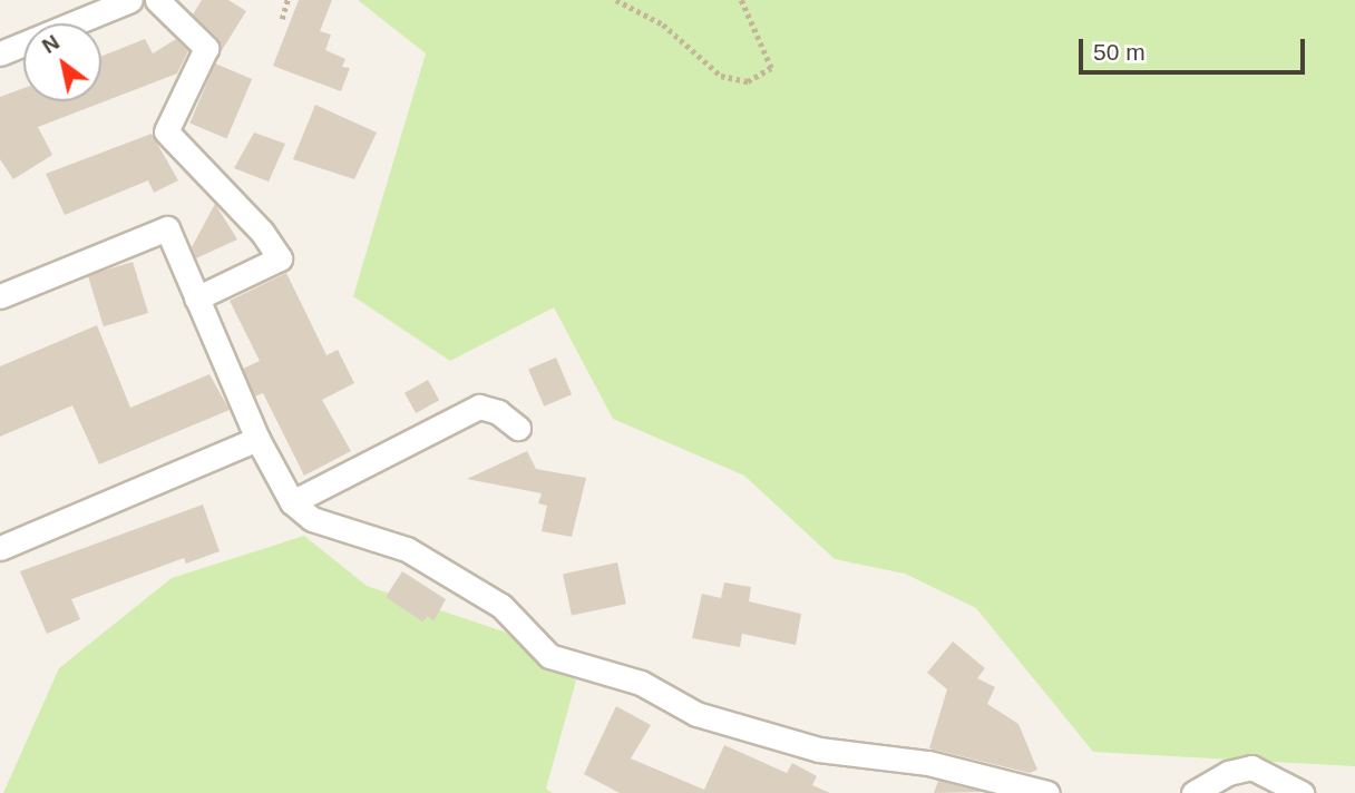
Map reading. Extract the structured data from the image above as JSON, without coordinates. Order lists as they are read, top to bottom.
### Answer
{
  "scale_bar": "50 m",
  "north": "top left"
}
